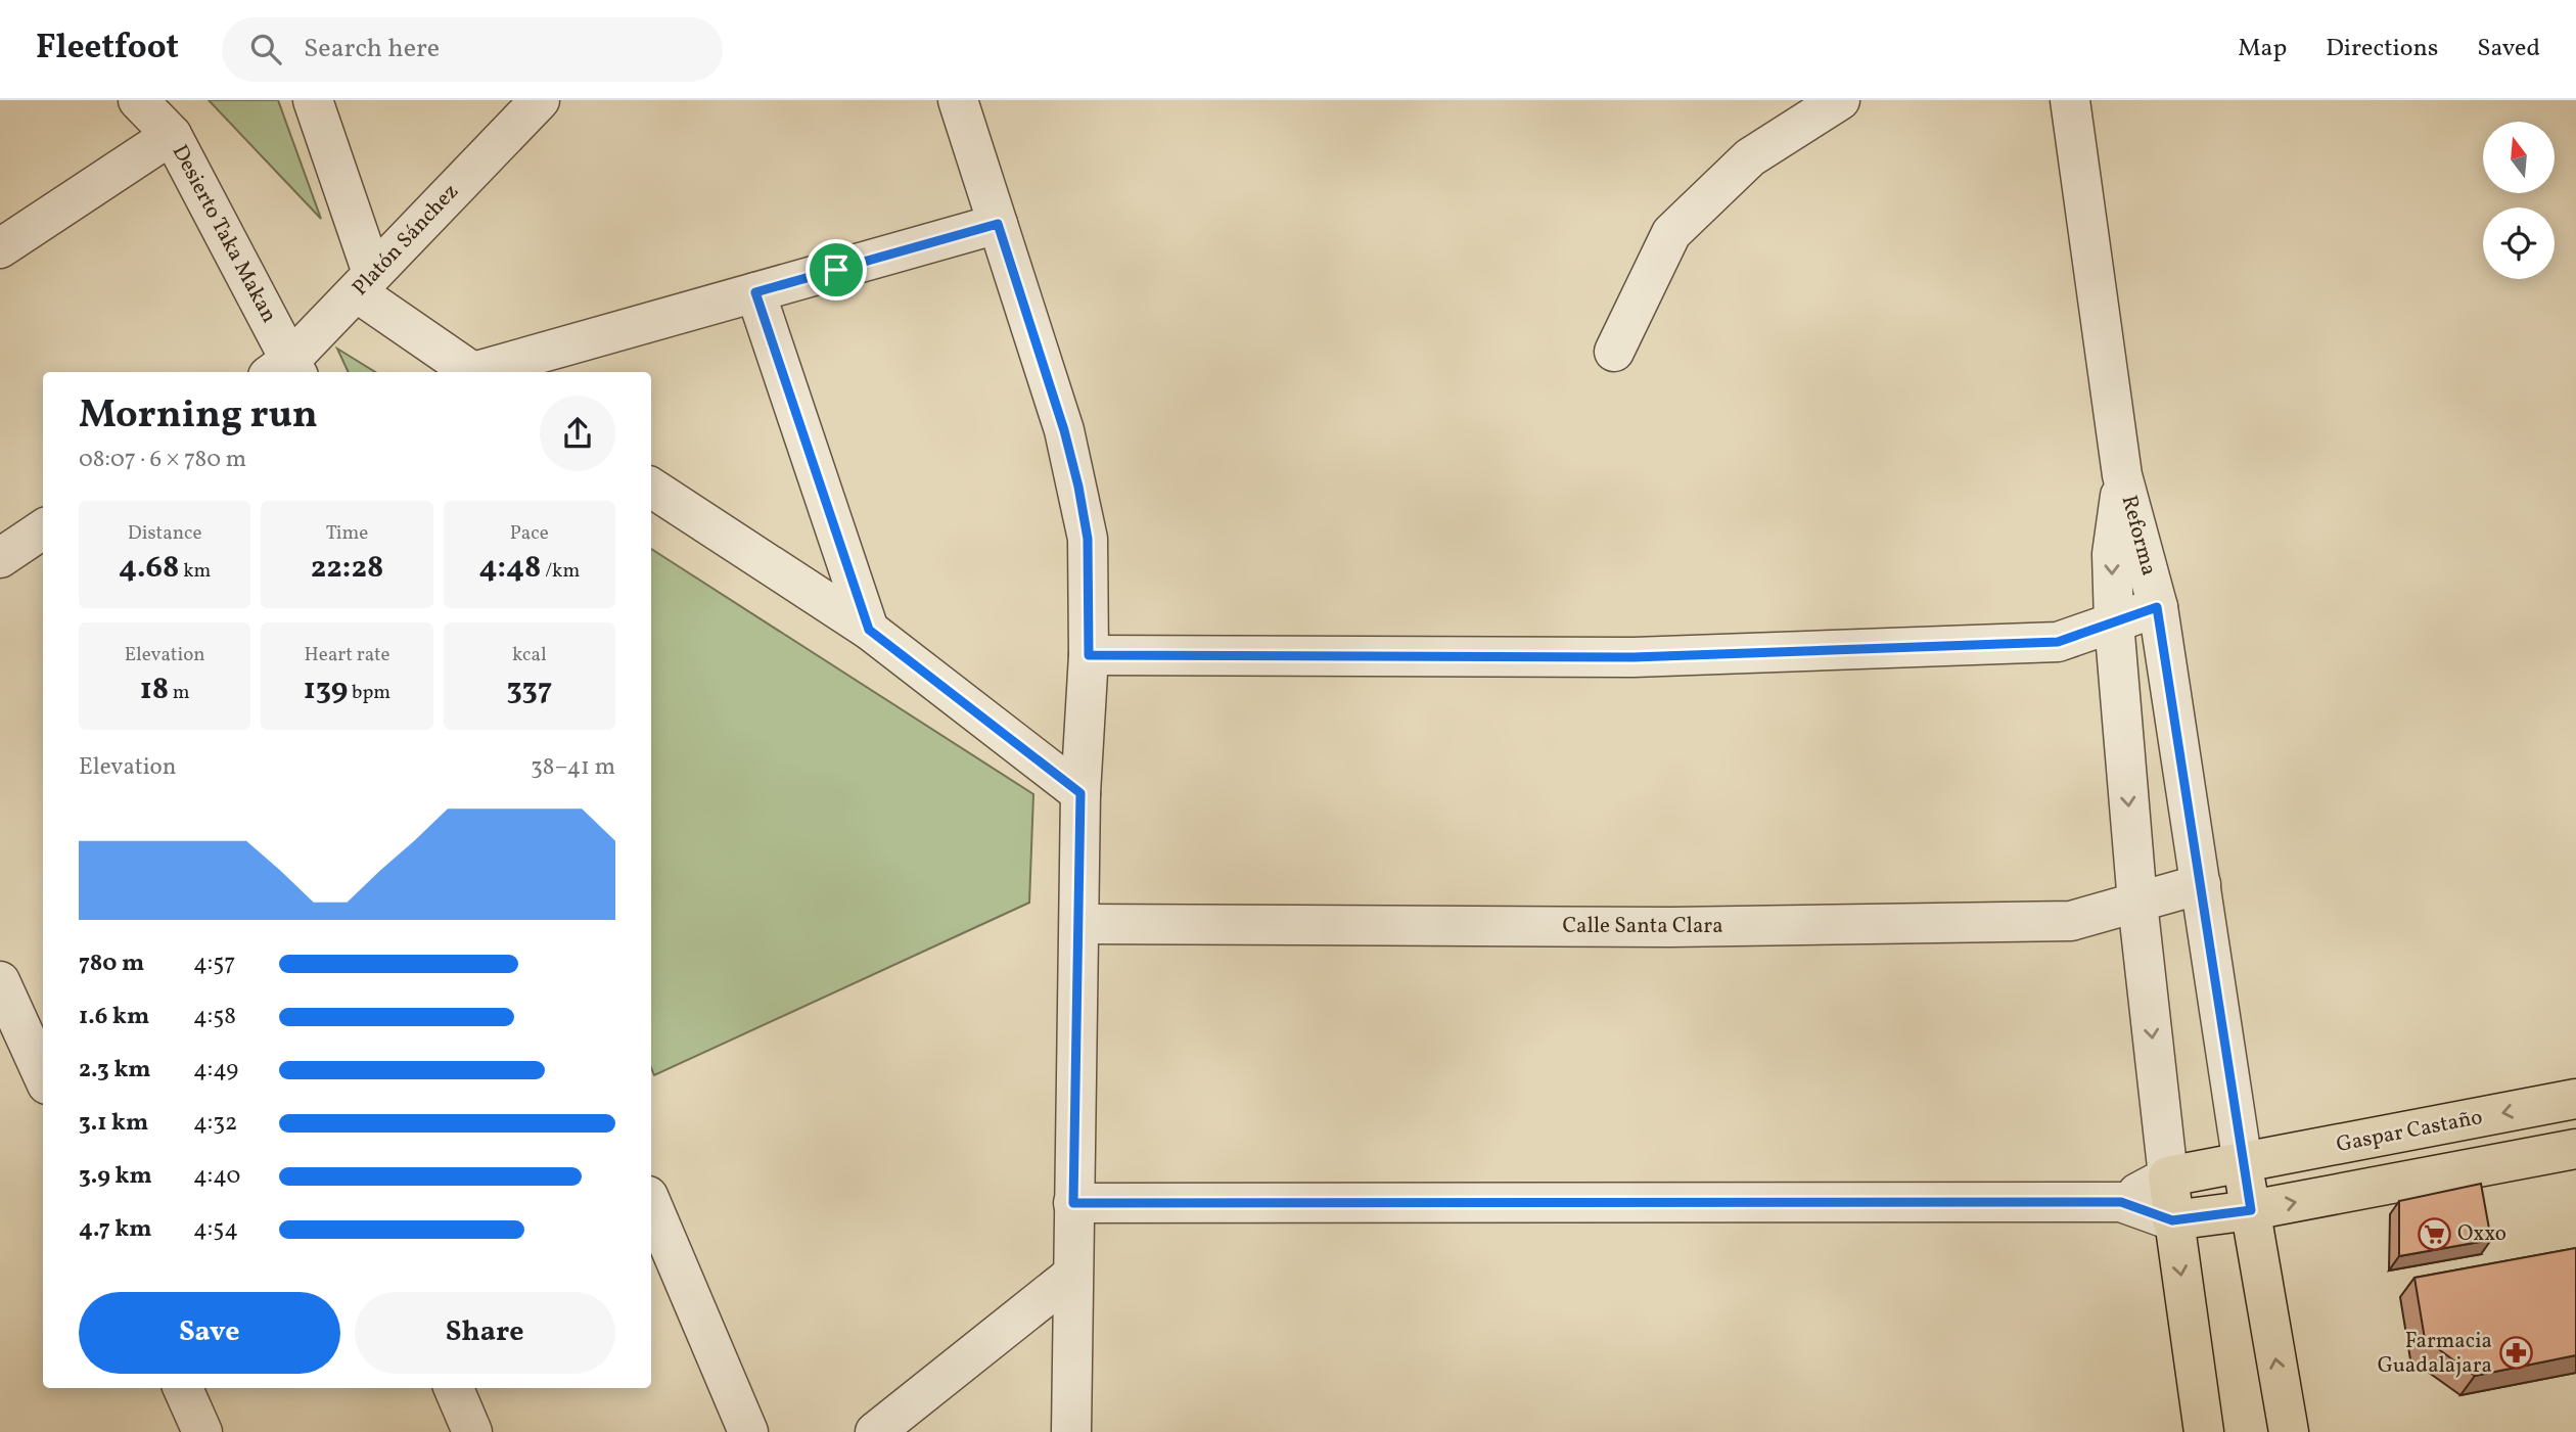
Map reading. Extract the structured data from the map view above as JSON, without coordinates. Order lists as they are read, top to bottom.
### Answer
{
  "streets": {
    "main road": ["Gaspar Castaño"],
    "street": [
      "Desierto Taka Makan",
      "Platón Sánchez",
      "Reforma",
      "Calle Santa Clara"
    ]
  },
  "crossings": [
    ["Desierto Taka Makan", "Platón Sánchez"],
    ["Reforma", "Calle Santa Clara"],
    ["Reforma", "Gaspar Castaño"]
  ],
  "places": {
    "supermarket": ["Oxxo"],
    "pharmacy": ["Farmacia Guadalajara"]
  },
  "north": "top",
  "page": {
    "header": "Fleetfoot",
    "search": "Search here",
    "nav": ["Map", "Directions", "Saved"],
    "heading": ["Morning run", "08:07 · 6 × 780 m"],
    "stats": [
      ["Distance", "4.68 km"],
      ["Time", "22:28"],
      ["Pace", "4:48 /km"],
      ["Elevation", "18 m"],
      ["Heart rate", "139 bpm"],
      ["kcal", "337"]
    ],
    "chart": ["Elevation", "38–41 m"],
    "list": [
      {
        "name": "780 m",
        "note": "4:57"
      },
      {
        "name": "1.6 km",
        "note": "4:58"
      },
      {
        "name": "2.3 km",
        "note": "4:49"
      },
      {
        "name": "3.1 km",
        "note": "4:32"
      },
      {
        "name": "3.9 km",
        "note": "4:40"
      },
      {
        "name": "4.7 km",
        "note": "4:54"
      }
    ],
    "buttons": ["Save", "Share"]
  }
}
